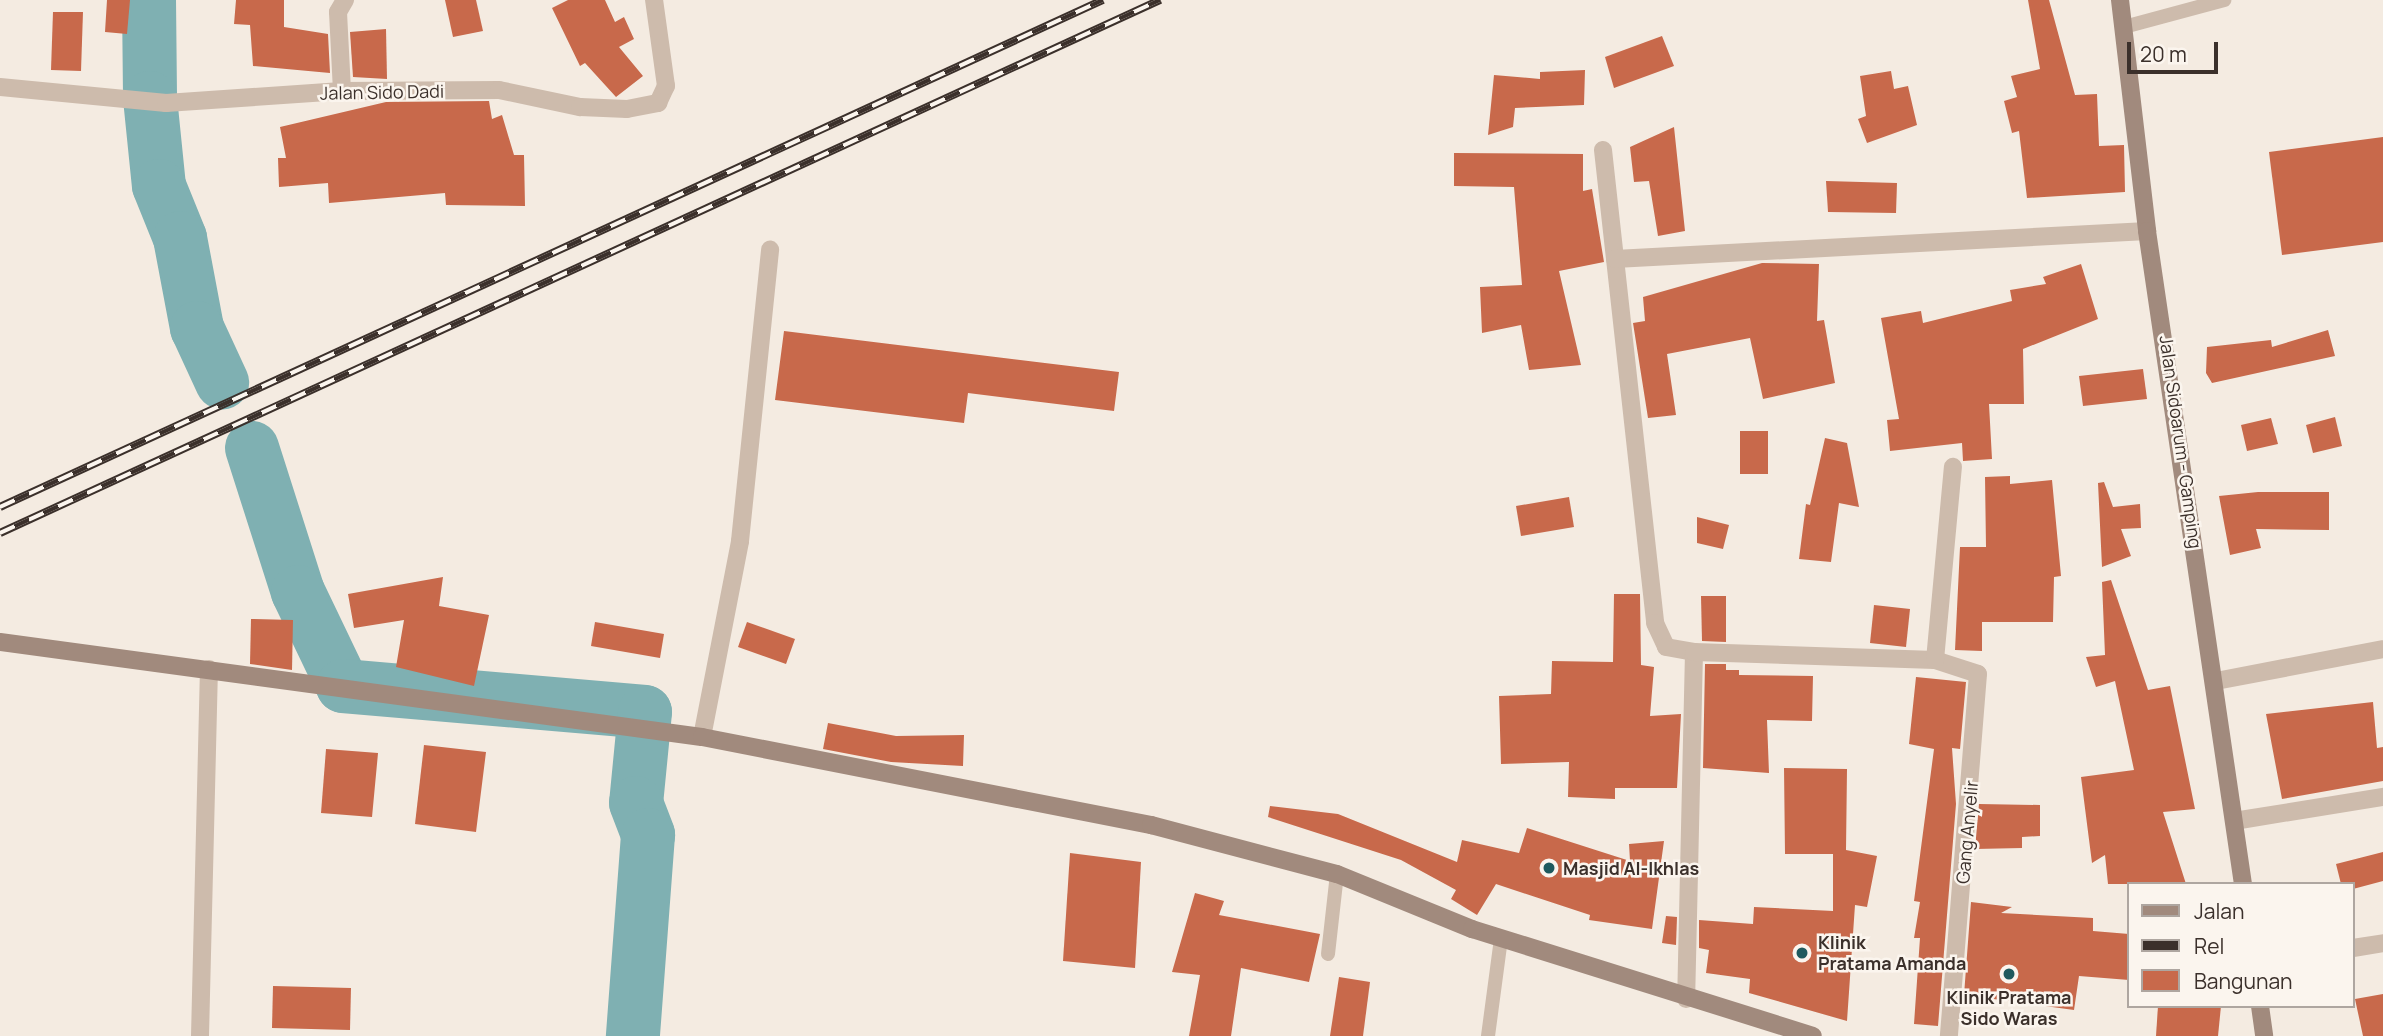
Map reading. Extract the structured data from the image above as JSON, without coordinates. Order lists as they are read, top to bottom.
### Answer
{
  "streets": {
    "main road": ["Jalan Sidoarum - Gamping"],
    "street": ["Jalan Sido Dadi", "Gang Anyelir"]
  },
  "places": ["Masjid Al-Ikhlas", "Klinik Pratama Amanda", "Klinik Pratama Sido Waras"],
  "legend": ["Jalan", "Rel", "Bangunan"],
  "scale_bar": "20 m"
}
